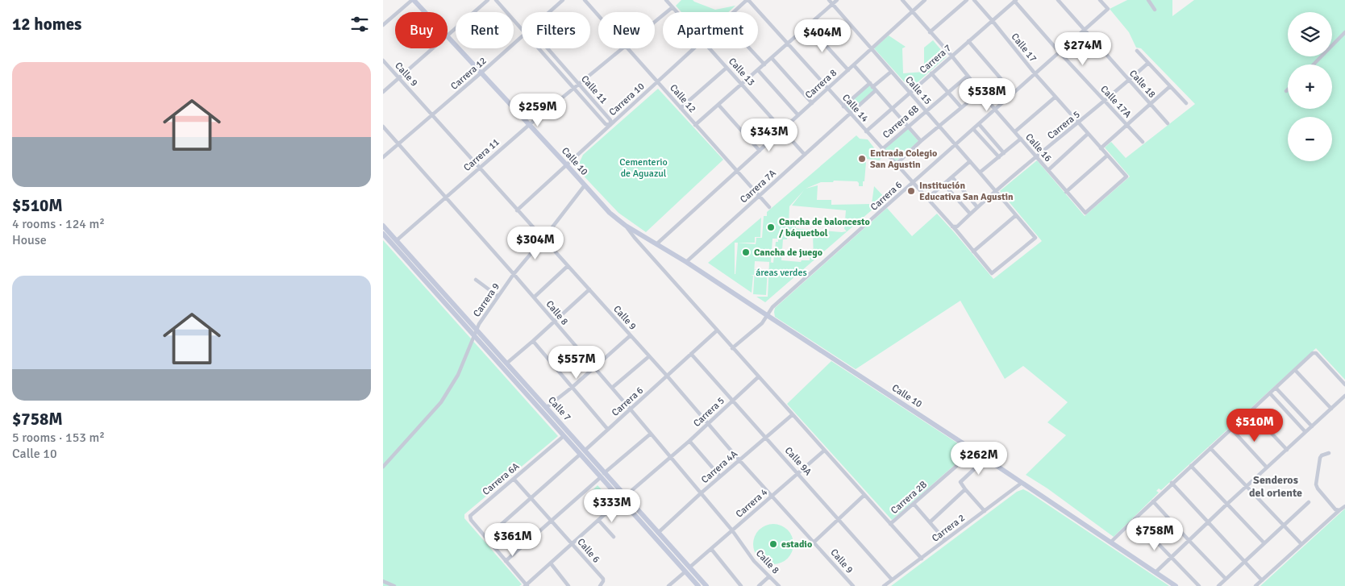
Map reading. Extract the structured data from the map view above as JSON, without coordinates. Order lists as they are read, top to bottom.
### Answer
{
  "streets": {
    "street": [
      "Calle 17",
      "Carrera 7",
      "Calle 13",
      "Carrera 12",
      "Calle 9",
      "Carrera 8",
      "Calle 18",
      "Calle 11",
      "Calle 15",
      "Calle 12",
      "Carrera 10",
      "Calle 17A",
      "Calle 14",
      "Carrera 6B",
      "Carrera 5",
      "Calle 16",
      "Carrera 11",
      "Calle 10",
      "Carrera 7A",
      "Carrera 6",
      "Carrera 9",
      "Calle 8",
      "Calle 7",
      "Calle 9A",
      "Carrera 4A",
      "Carrera 6A",
      "Carrera 2B",
      "Carrera 4",
      "Carrera 2",
      "Calle 6"
    ]
  },
  "crossings": [
    ["Calle 17", "Carrera 7"],
    ["Calle 17", "Carrera 5"],
    ["Calle 17", "Calle 16"],
    ["Calle 17", "Carrera 6"],
    ["Carrera 7", "Calle 15"],
    ["Carrera 7", "Calle 17A"],
    ["Carrera 7", "Calle 14"],
    ["Carrera 7", "Calle 16"],
    ["Calle 13", "Carrera 8"],
    ["Calle 13", "Carrera 11"],
    ["Calle 13", "Carrera 7A"],
    ["Carrera 12", "Calle 9"],
    ["Carrera 12", "Calle 10"],
    ["Carrera 12", "Calle 8"],
    ["Calle 9", "Carrera 10"],
    ["Calle 9", "Carrera 5"],
    ["Calle 9", "Carrera 11"],
    ["Calle 9", "Carrera 6"],
    ["Calle 9", "Carrera 9"],
    ["Calle 9", "Carrera 4A"],
    ["Calle 9", "Carrera 4"],
    ["Carrera 8", "Calle 15"],
    ["Carrera 8", "Calle 12"],
    ["Carrera 8", "Calle 14"],
    ["Carrera 8", "Calle 16"],
    ["Carrera 8", "Calle 10"],
    ["Calle 18", "Carrera 5"],
    ["Calle 18", "Carrera 6"],
    ["Calle 11", "Carrera 10"],
    ["Calle 11", "Carrera 11"],
    ["Calle 15", "Calle 14"],
    ["Calle 15", "Carrera 6B"],
    ["Calle 15", "Carrera 5"],
    ["Calle 15", "Carrera 6"],
    ["Calle 12", "Carrera 10"],
    ["Calle 12", "Carrera 7A"],
    ["Carrera 10", "Calle 14"],
    ["Carrera 10", "Calle 10"],
    ["Calle 17A", "Carrera 5"],
    ["Calle 17A", "Carrera 6"],
    ["Calle 14", "Carrera 6B"],
    ["Calle 14", "Carrera 5"],
    ["Calle 14", "Carrera 7A"],
    ["Calle 14", "Carrera 6"],
    ["Carrera 6B", "Calle 16"],
    ["Carrera 5", "Calle 16"],
    ["Carrera 5", "Calle 10"],
    ["Carrera 5", "Calle 8"],
    ["Carrera 5", "Calle 9A"],
    ["Calle 16", "Carrera 6"],
    ["Carrera 11", "Calle 10"],
    ["Carrera 11", "Calle 8"],
    ["Carrera 11", "Calle 7"],
    ["Calle 10", "Carrera 7A"],
    ["Calle 10", "Carrera 6"],
    ["Calle 10", "Carrera 9"],
    ["Calle 10", "Carrera 4A"],
    ["Calle 10", "Carrera 2B"],
    ["Calle 10", "Carrera 4"],
    ["Calle 10", "Carrera 2"],
    ["Carrera 6", "Calle 8"],
    ["Carrera 6", "Calle 7"],
    ["Carrera 6", "Calle 9A"],
    ["Carrera 9", "Calle 8"],
    ["Carrera 9", "Calle 7"],
    ["Calle 8", "Carrera 4A"],
    ["Calle 8", "Carrera 4"],
    ["Calle 7", "Carrera 4A"],
    ["Calle 7", "Carrera 6A"],
    ["Calle 7", "Carrera 4"],
    ["Calle 9A", "Carrera 4A"],
    ["Calle 9A", "Carrera 4"],
    ["Calle 9A", "Carrera 2"],
    ["Carrera 6A", "Calle 6"]
  ],
  "districts": ["Senderos del oriente"],
  "parks": ["Cementerio de Aguazul", "áreas verdes"],
  "places": [
    "Entrada Colegio San Agustin",
    "Institución Educativa San Agustin",
    "Cancha de baloncesto / báquetbol",
    "Cancha de juego",
    "estadio"
  ],
  "page": {
    "heading": "12 homes",
    "map_buttons": ["+", "−"],
    "chip": [
      "Buy",
      "Rent",
      "Filters",
      "New",
      "Apartment"
    ],
    "price": [
      "$404M",
      "$274M",
      "$538M",
      "$259M",
      "$343M",
      "$304M",
      "$557M",
      "$510M",
      "$262M",
      "$333M",
      "$758M",
      "$361M"
    ],
    "list": [
      {
        "name": "$510M",
        "note": "4 rooms · 124 m² · House"
      },
      {
        "name": "$758M",
        "note": "5 rooms · 153 m² · Calle 10"
      }
    ]
  }
}
